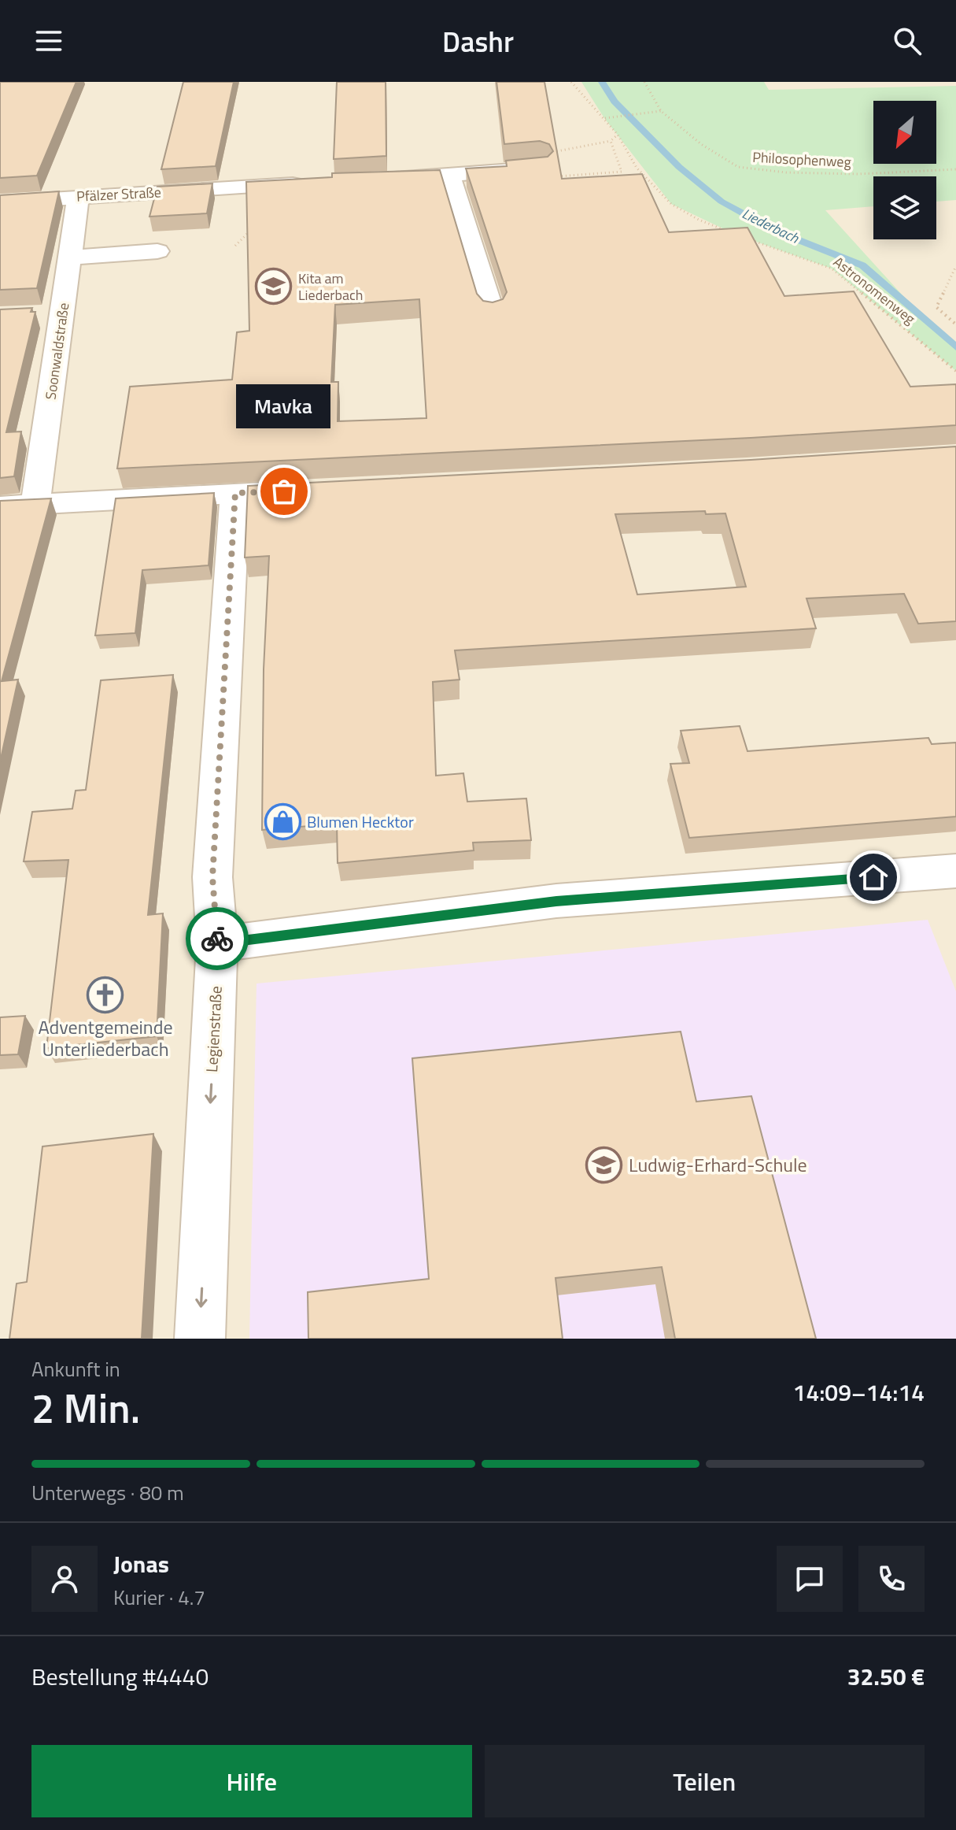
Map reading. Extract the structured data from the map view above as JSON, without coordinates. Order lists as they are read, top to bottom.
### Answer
{
  "streets": {
    "street": ["Pfälzer Straße", "Soonwaldstraße", "Legienstraße"],
    "path": ["Philosophenweg", "Astronomenweg"]
  },
  "crossings": [
    ["Pfälzer Straße", "Soonwaldstraße"]
  ],
  "one_way": ["Legienstraße"],
  "water": ["Liederbach"],
  "places": {
    "school or university": ["Kita am Liederbach", "Ludwig-Erhard-Schule"],
    "other": ["Mavka"],
    "shop": ["Blumen Hecktor"],
    "church": ["Adventgemeinde Unterliederbach"]
  },
  "north": "bottom left",
  "page": {
    "header": "Dashr",
    "bubble": "Mavka",
    "heading": ["2 Min.", "Ankunft in", "14:09–14:14"],
    "panel": [
      "Jonas",
      "Kurier · 4.7",
      "Bestellung #4440",
      "32.50 €"
    ],
    "bar": "Unterwegs · 80 m",
    "buttons": ["Hilfe", "Teilen"]
  }
}
